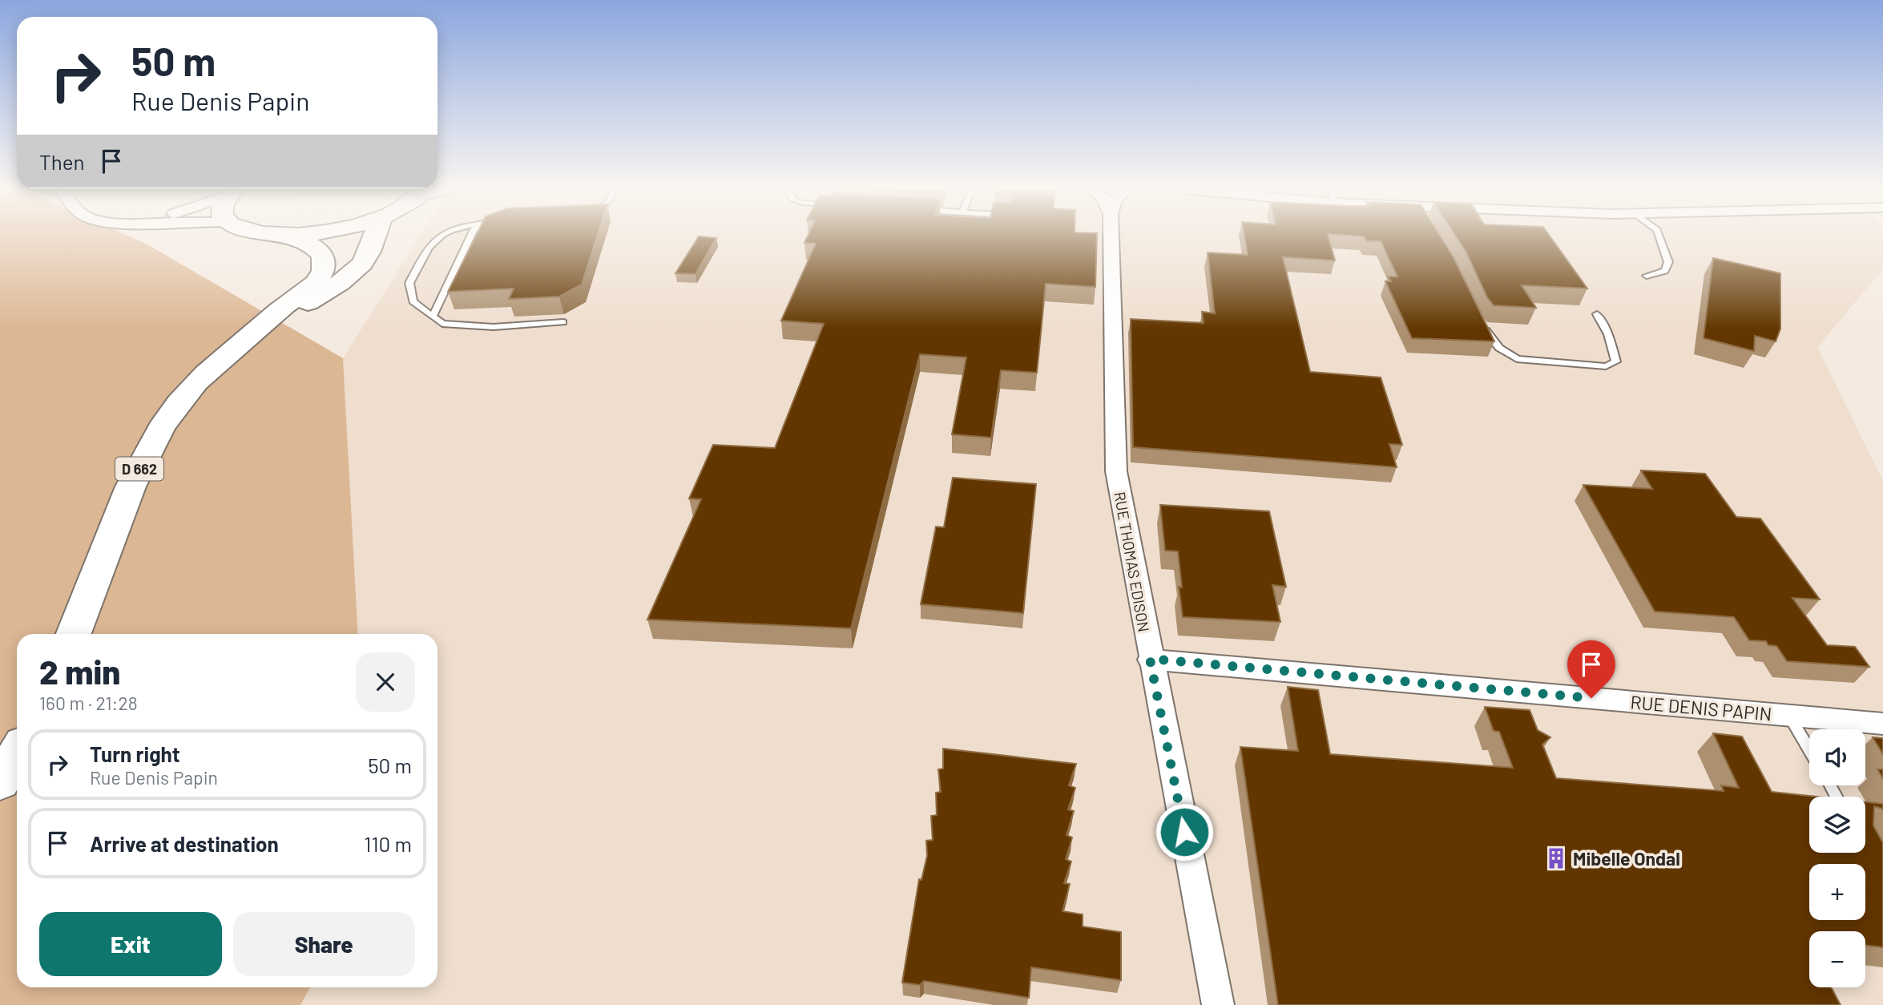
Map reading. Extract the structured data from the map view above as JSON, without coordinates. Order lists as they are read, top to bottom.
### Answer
{
  "streets": {
    "main road": ["D 662"],
    "street": ["RUE THOMAS EDISON", "RUE DENIS PAPIN"]
  },
  "crossings": [
    ["RUE THOMAS EDISON", "RUE DENIS PAPIN"]
  ],
  "places": {
    "building": ["Mibelle Ondal"]
  },
  "page": {
    "turn": ["50 m", "Rue Denis Papin"],
    "then": "Then",
    "heading": ["2 min", "160 m · 21:28"],
    "map_buttons": ["+", "−"],
    "list": [
      {
        "name": "Turn right",
        "note": "Rue Denis Papin",
        "value": "50 m"
      },
      {
        "name": "Arrive at destination",
        "value": "110 m"
      }
    ],
    "buttons": ["Exit", "Share"]
  }
}
